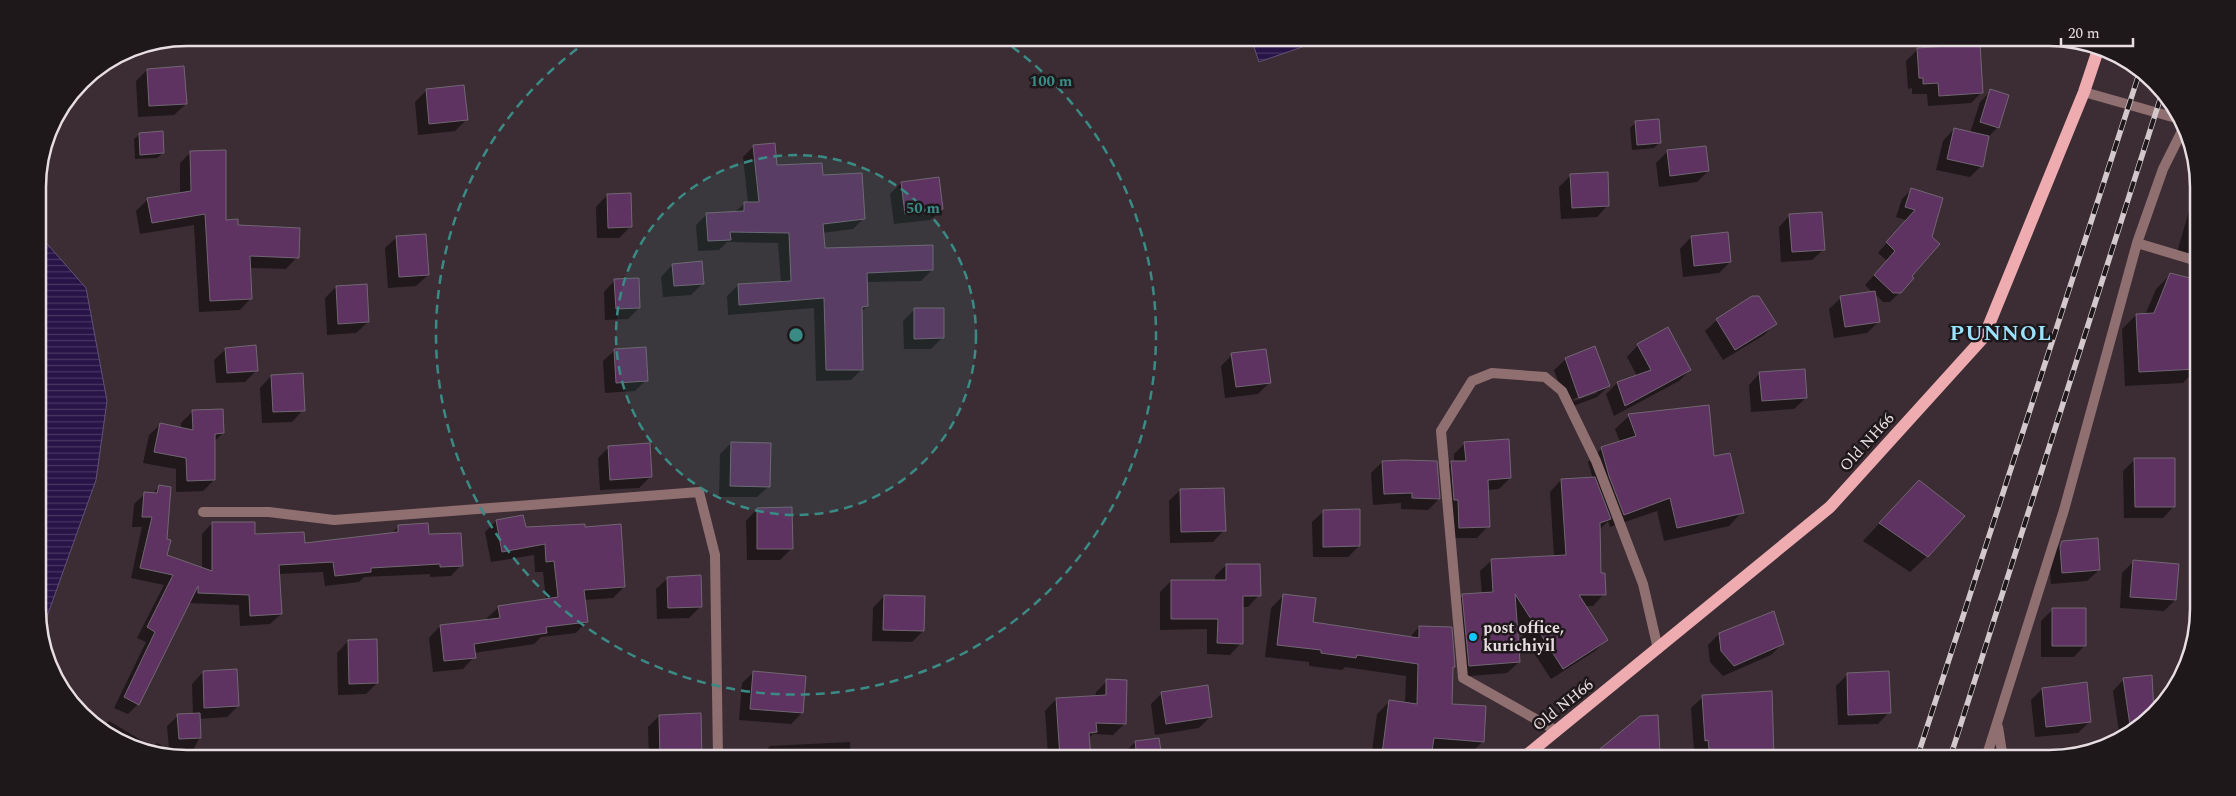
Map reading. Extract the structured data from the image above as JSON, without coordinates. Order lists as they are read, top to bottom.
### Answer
{
  "streets": {
    "main road": ["Old NH66"]
  },
  "districts": ["PUNNOL"],
  "places": ["post office, kurichiyil"],
  "scale_bar": "20 m",
  "rings": ["100 m", "50 m"]
}
